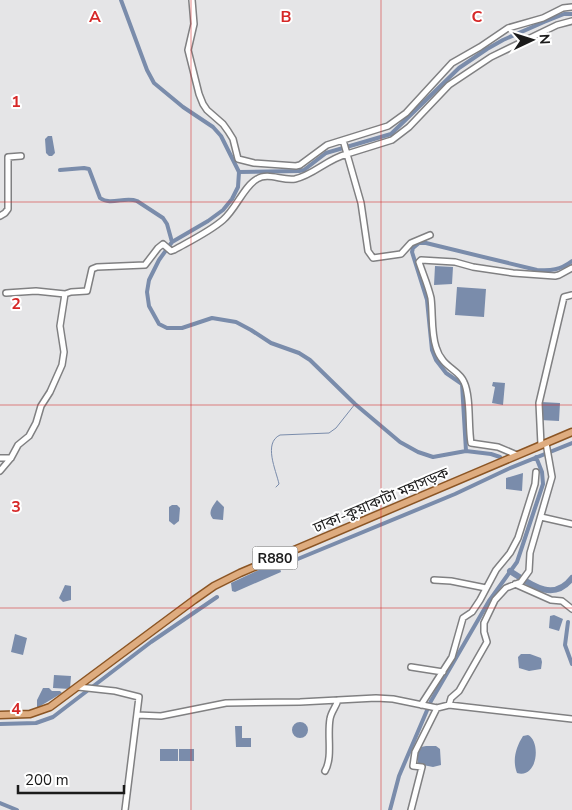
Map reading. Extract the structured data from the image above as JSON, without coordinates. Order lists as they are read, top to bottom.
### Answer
{
  "streets": {
    "main road": ["ঢাকা-কুয়াকাটা মহাসড়ক", "R880"]
  },
  "scale_bar": "200 m",
  "north": "right",
  "grid": {
    "columns": ["A", "B", "C"],
    "rows": [
      "1",
      "2",
      "3",
      "4"
    ]
  }
}
